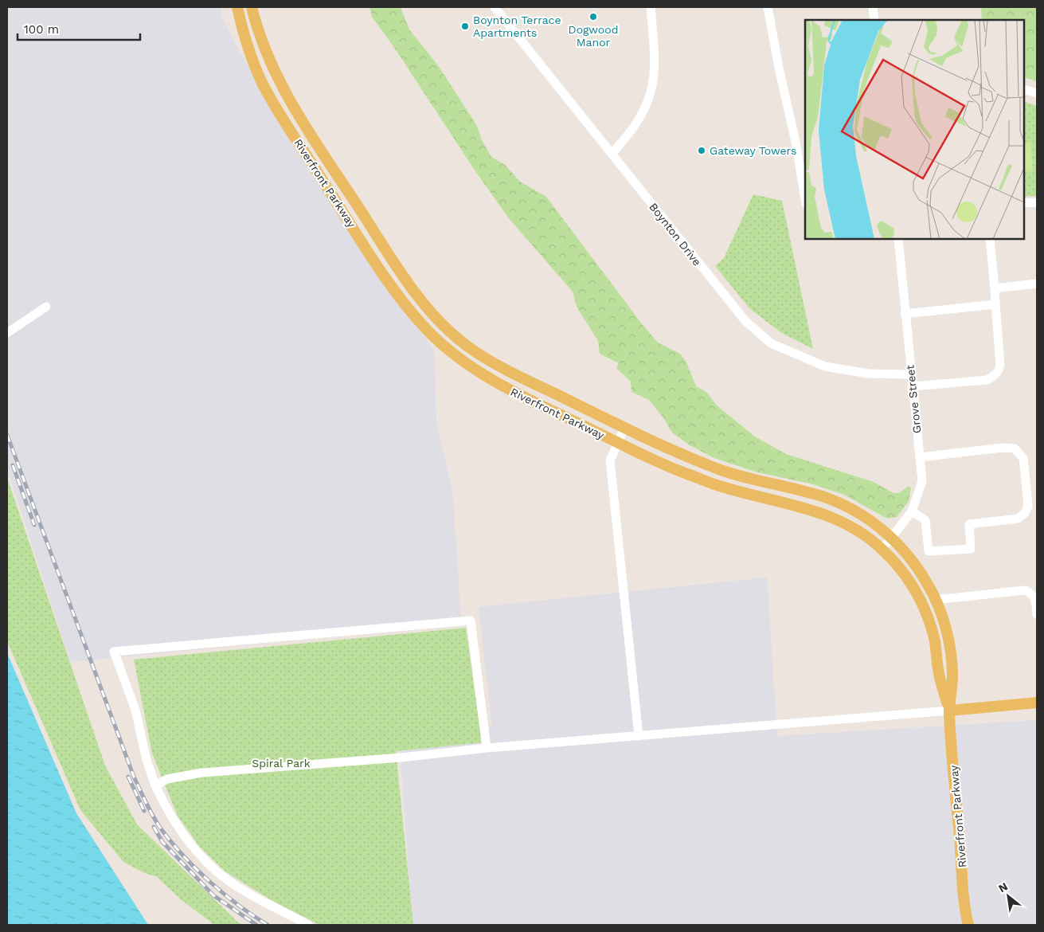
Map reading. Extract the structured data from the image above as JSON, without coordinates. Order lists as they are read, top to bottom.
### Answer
{
  "streets": {
    "main road": ["Riverfront Parkway"],
    "street": ["Boynton Drive", "Grove Street"]
  },
  "crossings": [
    ["Riverfront Parkway", "Grove Street"],
    ["Boynton Drive", "Grove Street"]
  ],
  "parks": ["Spiral Park"],
  "places": ["Dogwood Manor", "Boynton Terrace Apartments", "Gateway Towers"],
  "scale_bar": "100 m",
  "north": "top left"
}
